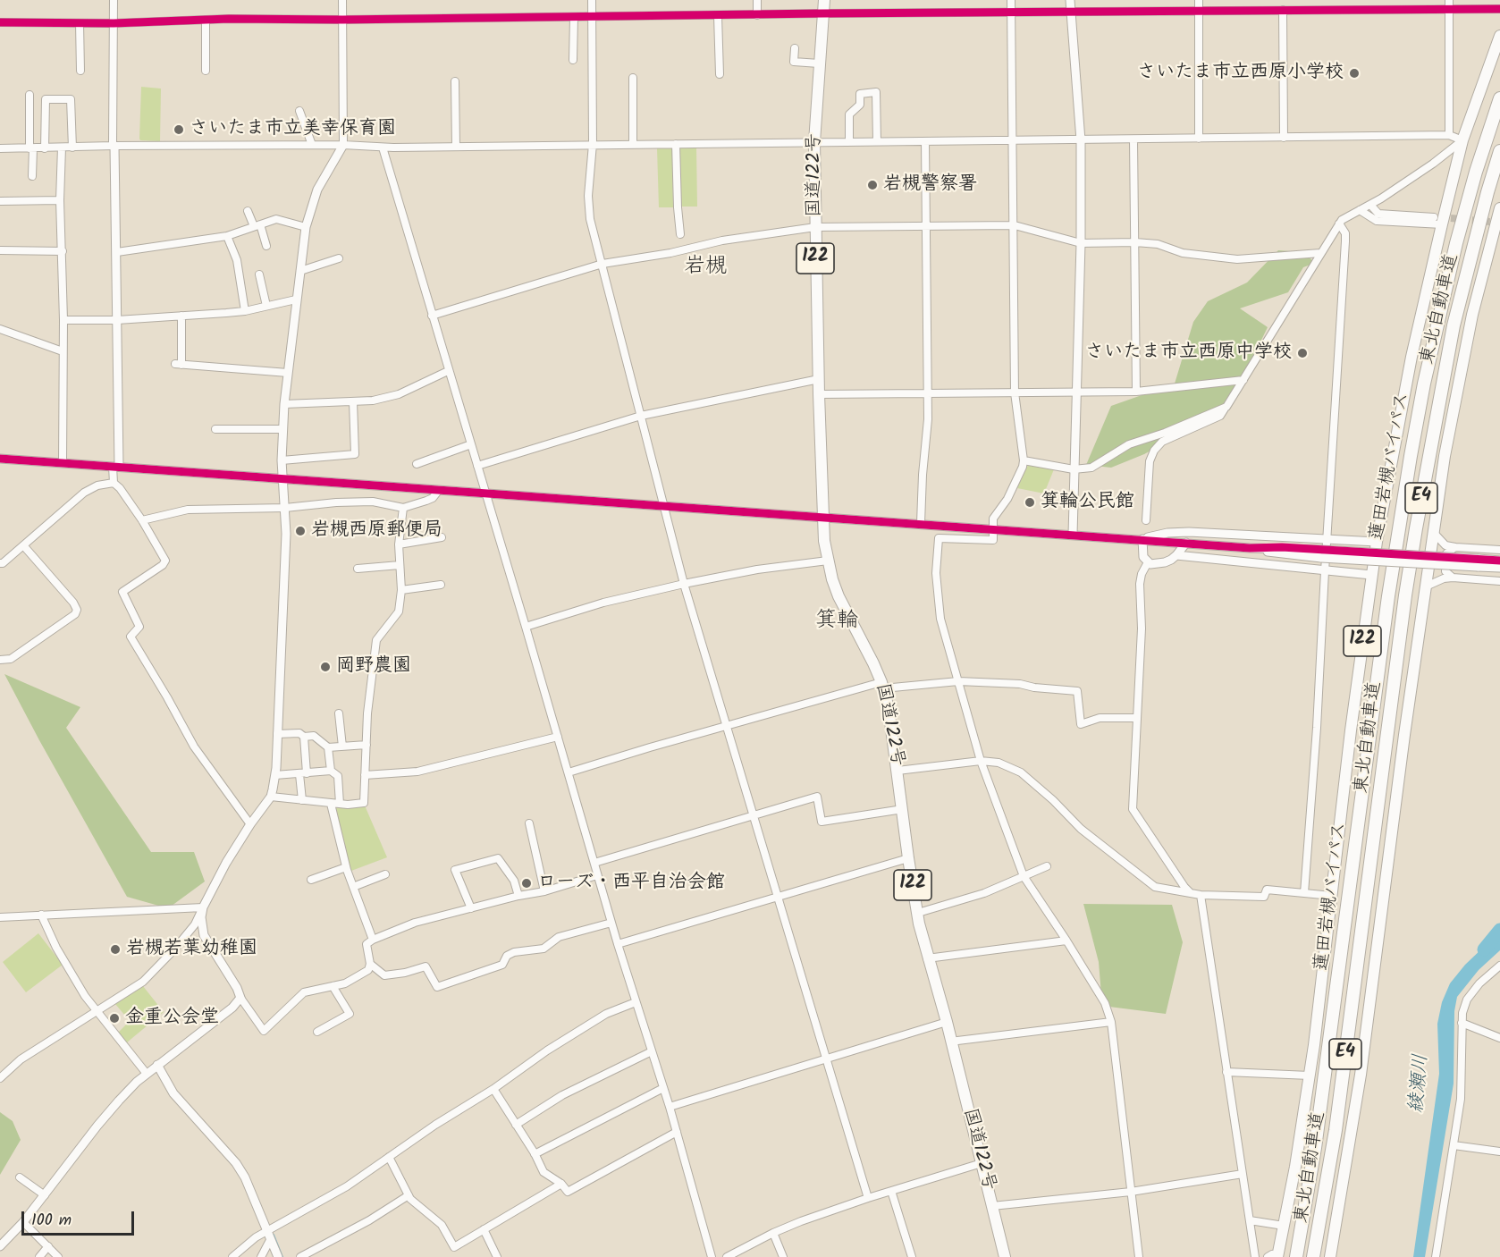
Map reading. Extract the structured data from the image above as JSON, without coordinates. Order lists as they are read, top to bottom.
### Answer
{
  "streets": {
    "highway": [
      "国道122号",
      "122",
      "東北自動車道",
      "蓮田岩槻バイパス",
      "E4"
    ]
  },
  "districts": ["岩槻", "箕輪"],
  "water": ["綾瀬川"],
  "places": [
    "さいたま市立西原小学校",
    "さいたま市立美幸保育園",
    "岩槻警察署",
    "さいたま市立西原中学校",
    "箕輪公民館",
    "岩槻西原郵便局",
    "岡野農園",
    "ローズ・西平自治会館",
    "岩槻若葉幼稚園",
    "金重公会堂"
  ],
  "scale_bar": "100 m"
}
